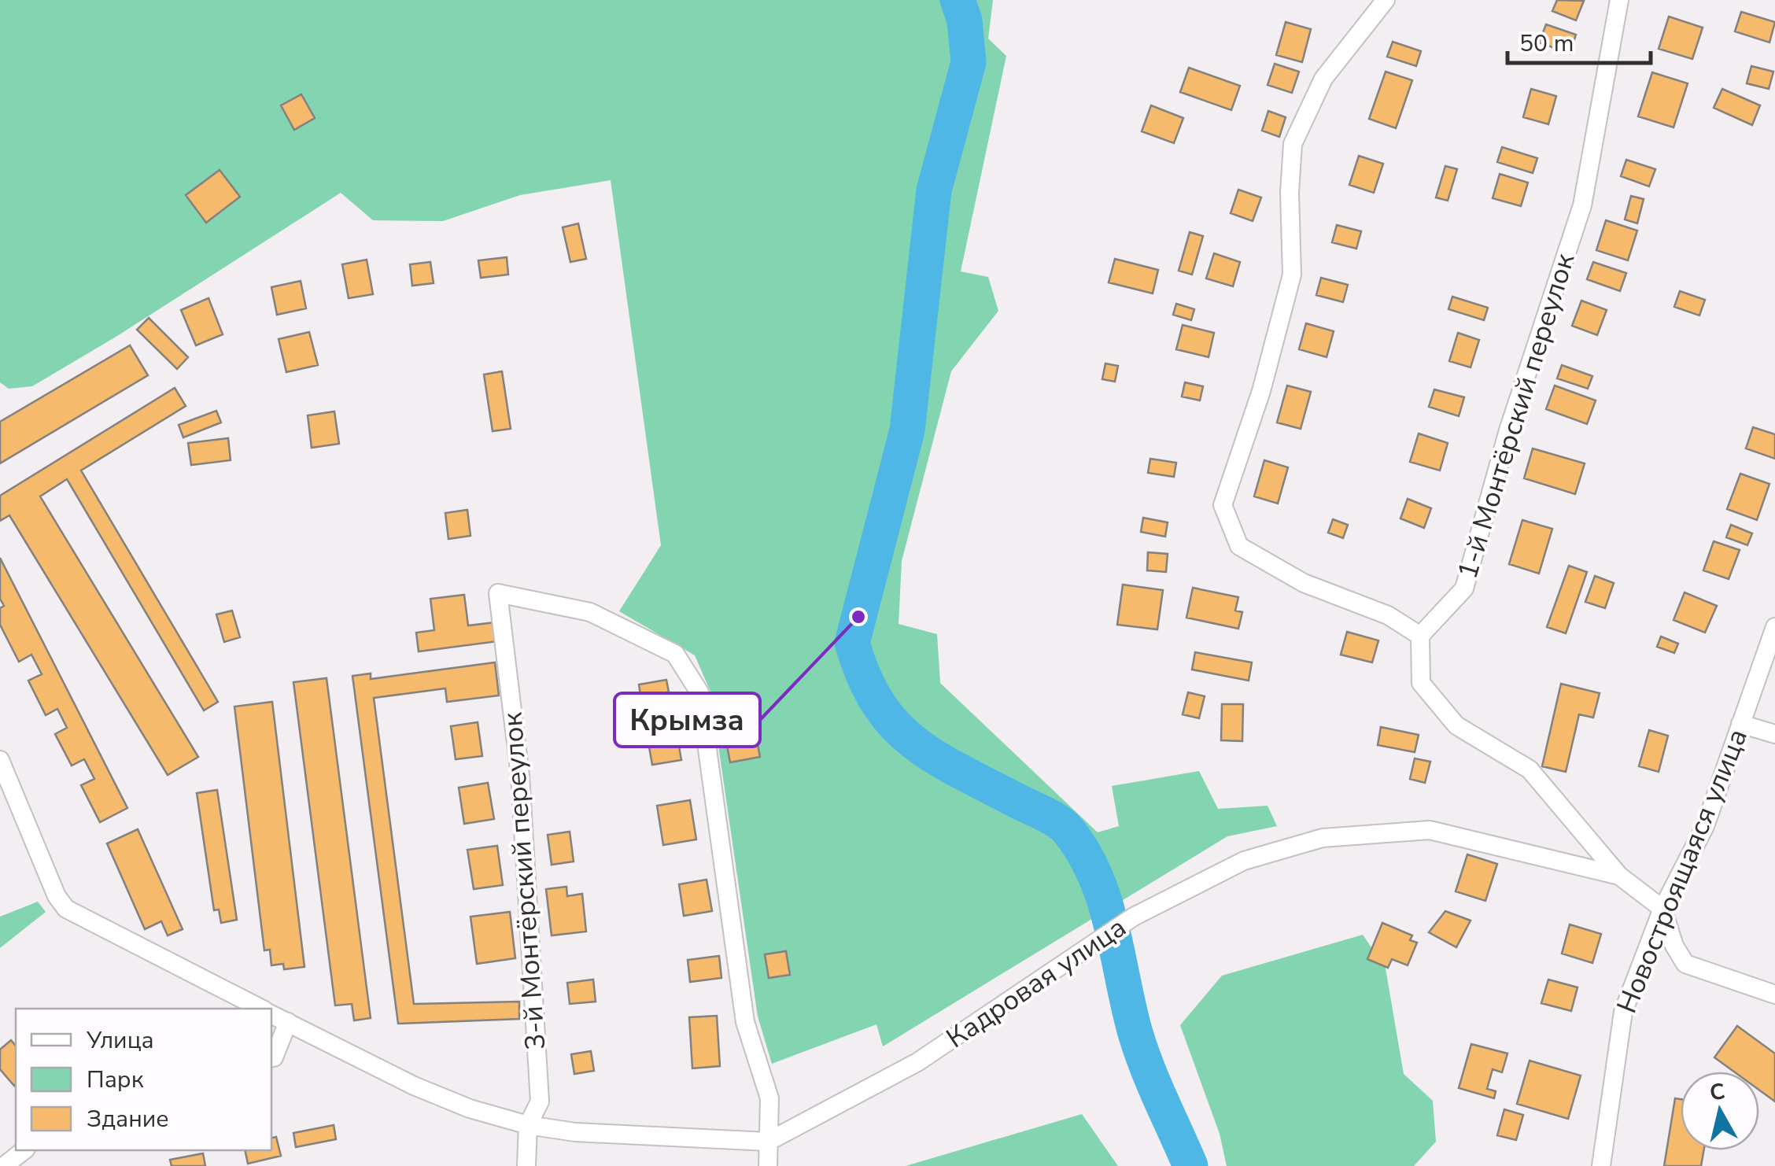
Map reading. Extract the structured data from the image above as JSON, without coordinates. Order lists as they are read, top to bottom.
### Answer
{
  "streets": {
    "street": [
      "1-й Монтёрский переулок",
      "Новостроящаяся улица",
      "3-й Монтёрский переулок",
      "Кадровая улица"
    ]
  },
  "crossings": [
    ["Новостроящаяся улица", "Кадровая улица"],
    ["3-й Монтёрский переулок", "Кадровая улица"]
  ],
  "places": ["Крымза"],
  "legend": ["Улица", "Парк", "Здание"],
  "scale_bar": "50 m",
  "north": "top"
}
